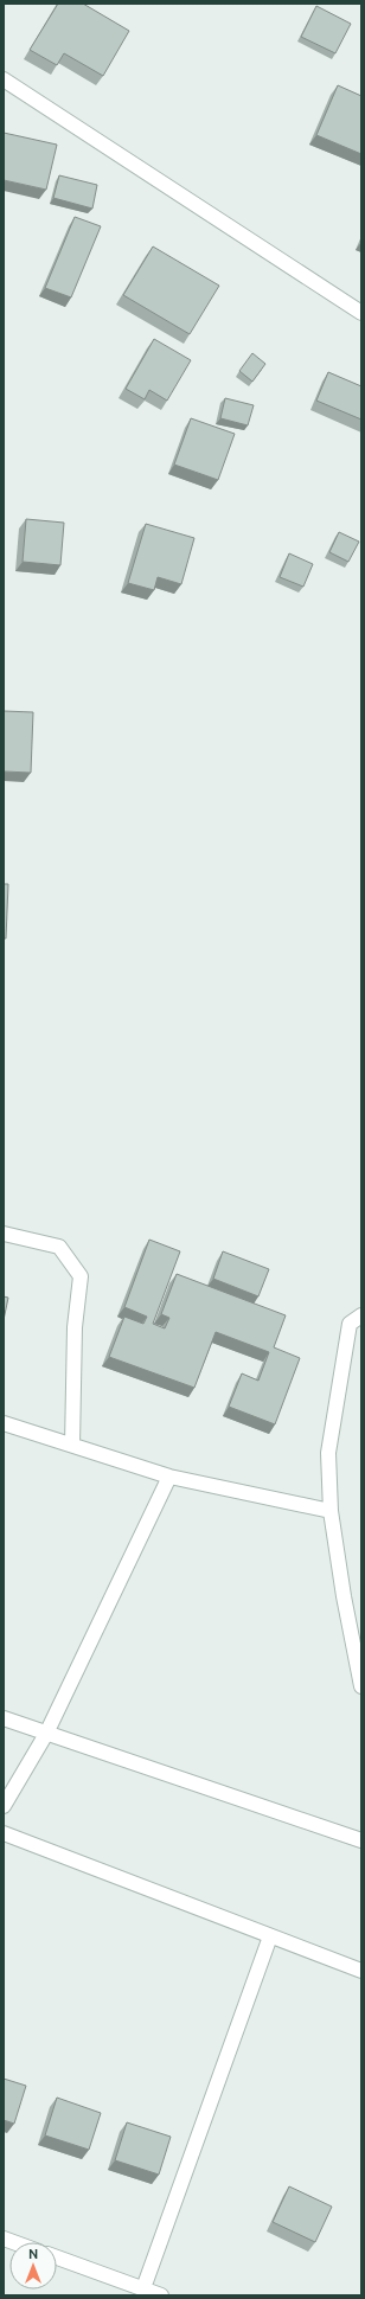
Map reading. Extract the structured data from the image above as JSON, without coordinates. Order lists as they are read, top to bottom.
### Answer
{
  "north": "top"
}
